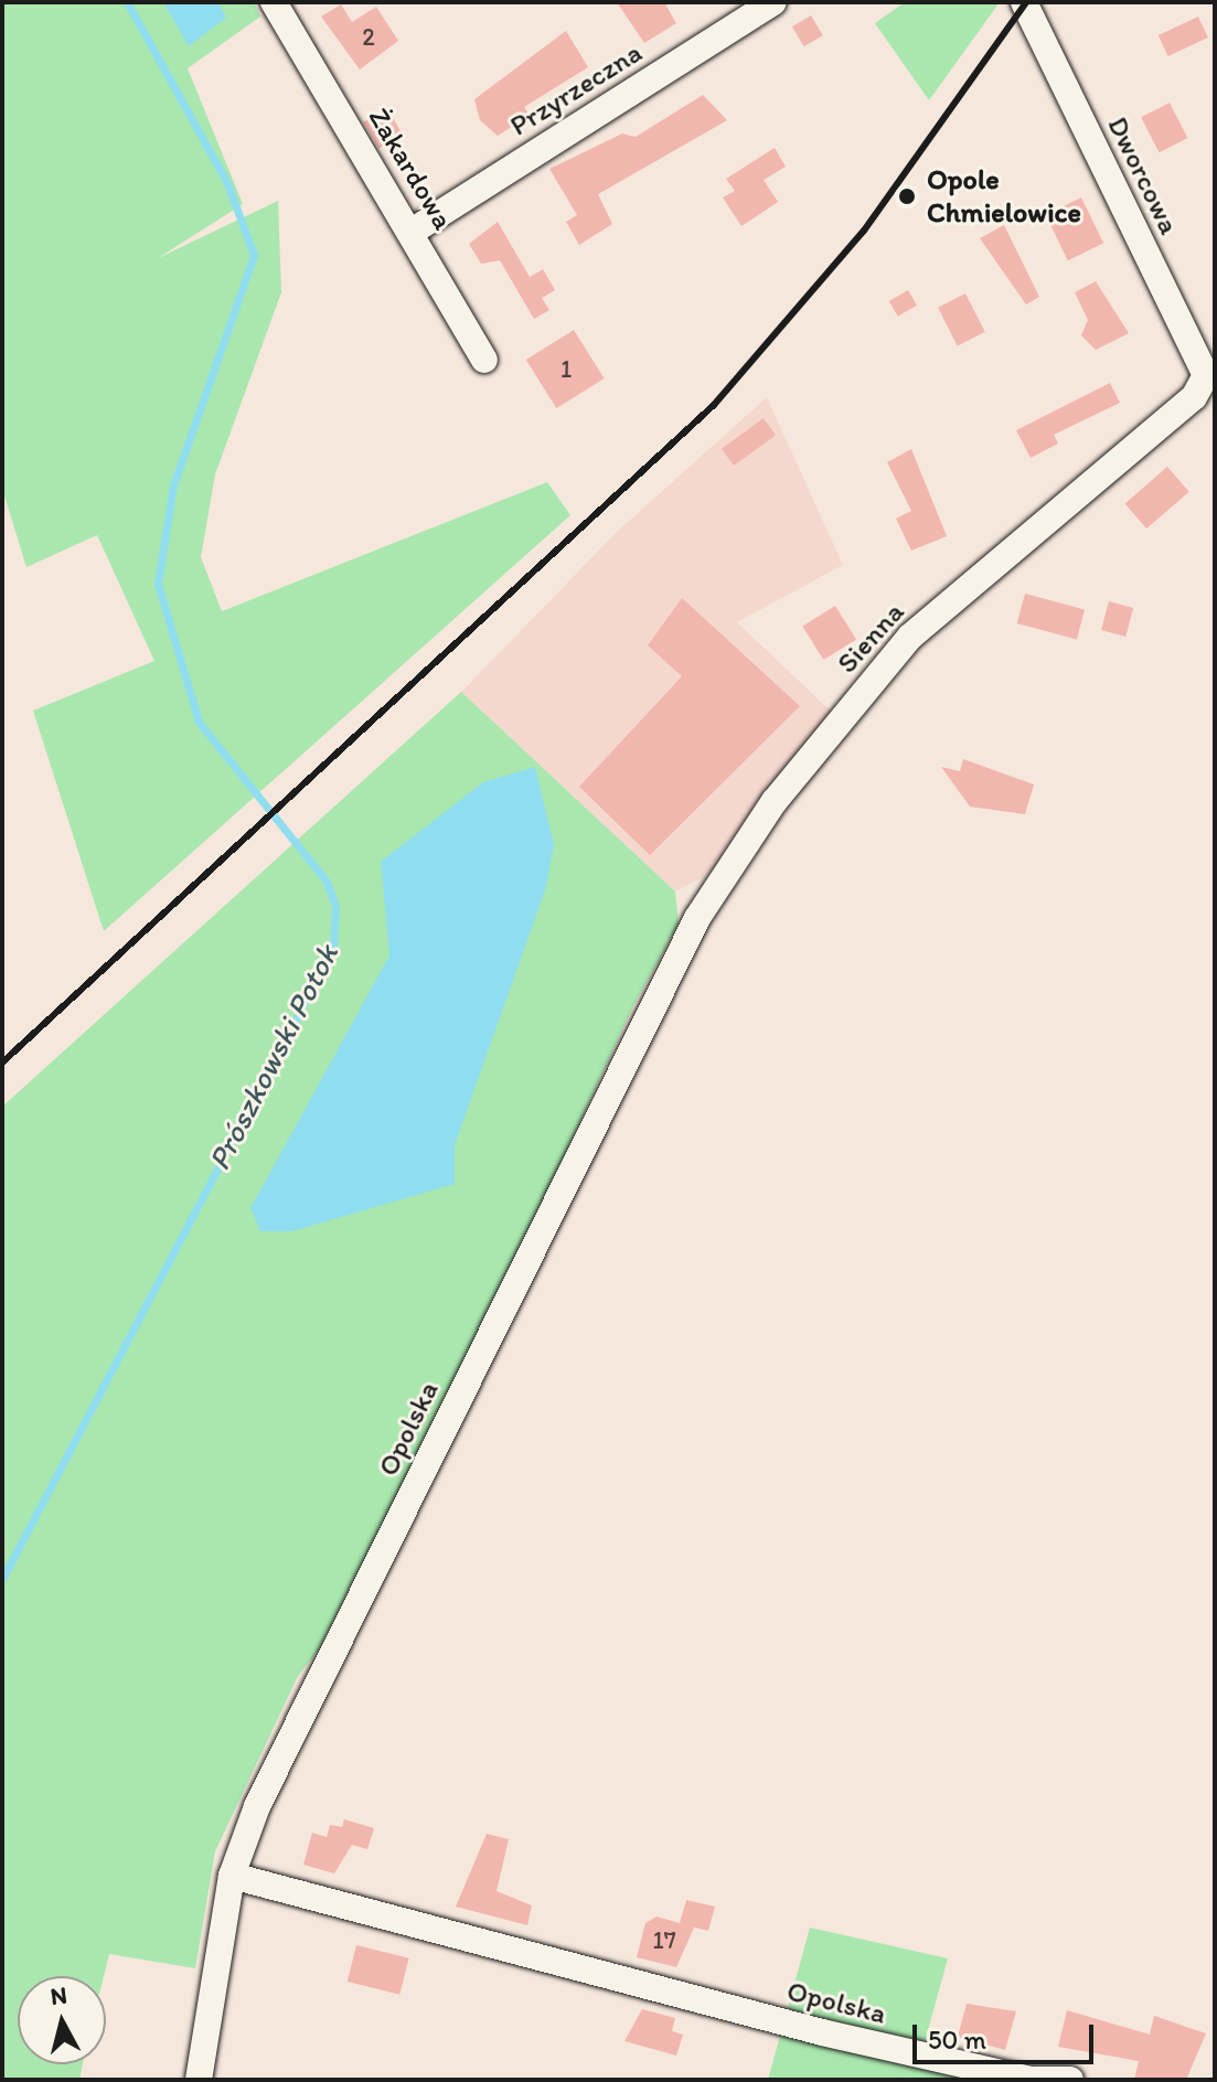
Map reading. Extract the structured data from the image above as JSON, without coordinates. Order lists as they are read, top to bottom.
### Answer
{
  "streets": {
    "street": [
      "Przyrzeczna",
      "Żakardowa",
      "Dworcowa",
      "Sienna",
      "Opolska"
    ]
  },
  "crossings": [
    ["Przyrzeczna", "Żakardowa"],
    ["Dworcowa", "Sienna"],
    ["Sienna", "Opolska"]
  ],
  "water": ["Prószkowski Potok"],
  "places": ["Opole Chmielowice"],
  "house_numbers": ["2", "1", "17"],
  "scale_bar": "50 m",
  "north": "top"
}
